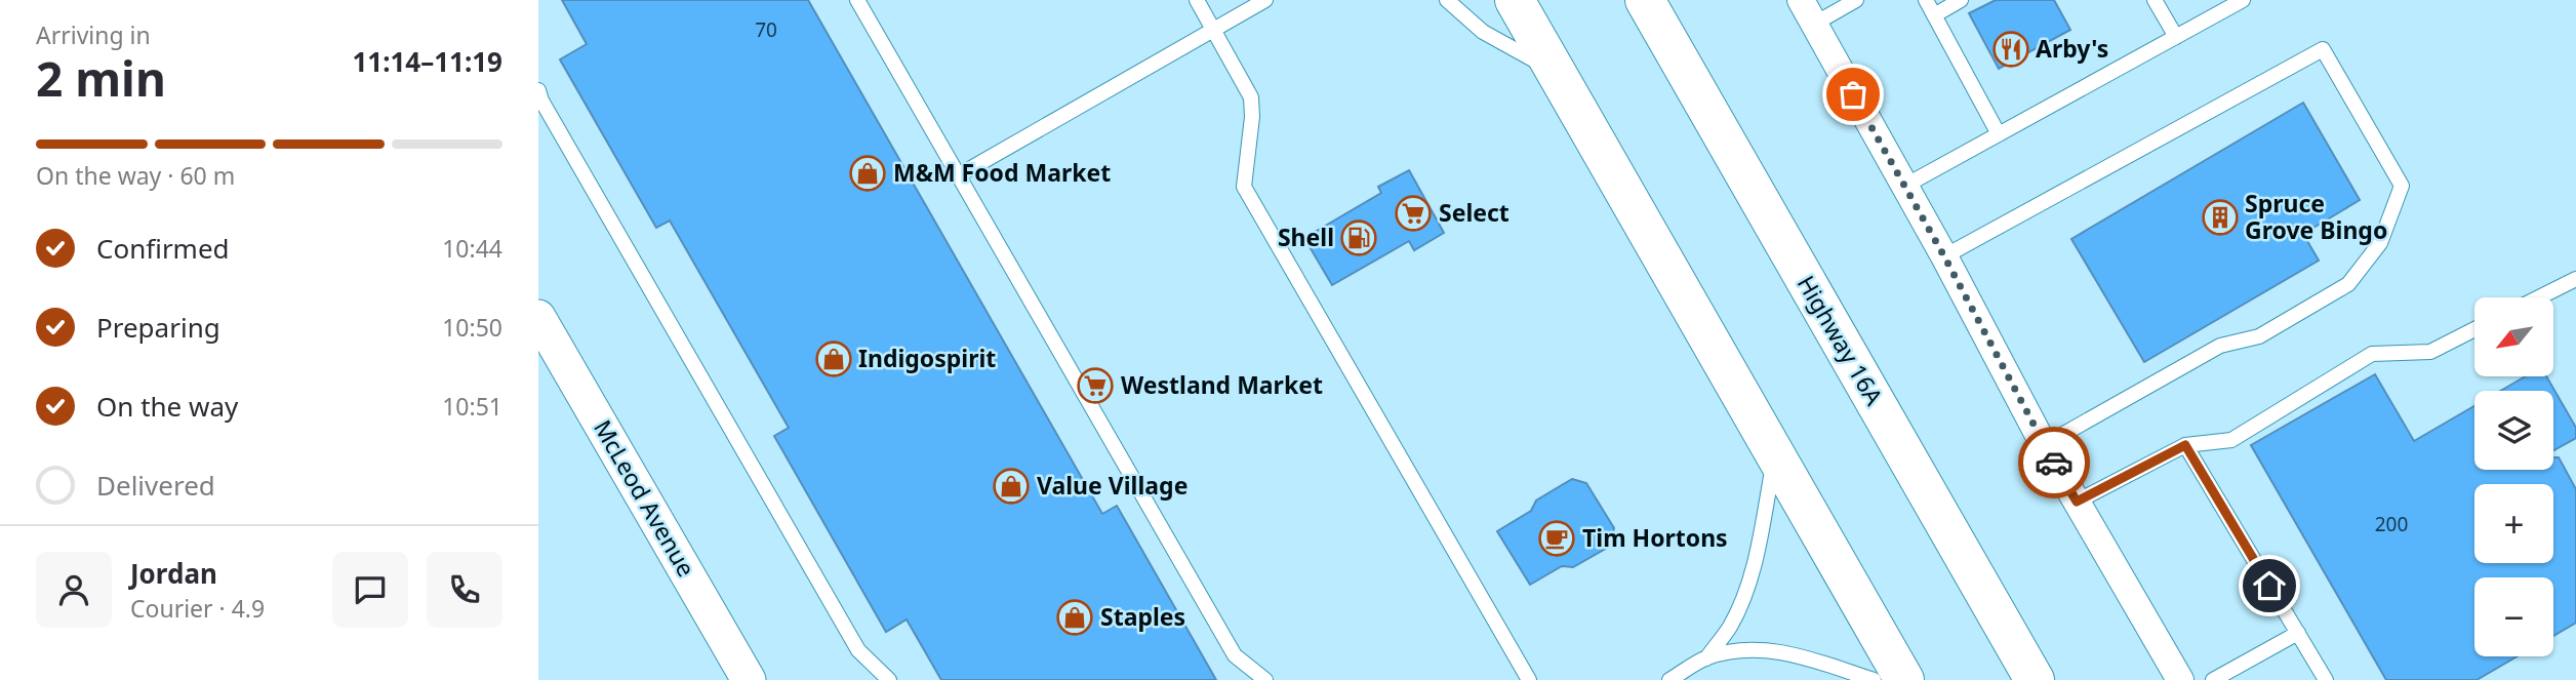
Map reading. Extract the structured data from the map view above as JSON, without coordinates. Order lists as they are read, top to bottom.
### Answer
{
  "streets": {
    "main road": ["Highway 16A"],
    "street": ["McLeod Avenue"]
  },
  "places": {
    "restaurant": ["Arby's"],
    "shop": [
      "M&M Food Market",
      "Indigospirit",
      "Value Village",
      "Staples"
    ],
    "supermarket": ["Select", "Westland Market"],
    "building": ["Spruce Grove Bingo"],
    "fuel station": ["Shell"],
    "cafe": ["Tim Hortons"]
  },
  "house_numbers": ["70", "200"],
  "north": "bottom left",
  "page": {
    "heading": ["2 min", "Arriving in", "11:14–11:19"],
    "panel": ["Jordan", "Courier · 4.9"],
    "bar": "On the way · 60 m",
    "list": [
      ["Confirmed", "10:44"],
      ["Preparing", "10:50"],
      ["On the way", "10:51"],
      "Delivered"
    ],
    "map_buttons": ["+", "−"]
  }
}
